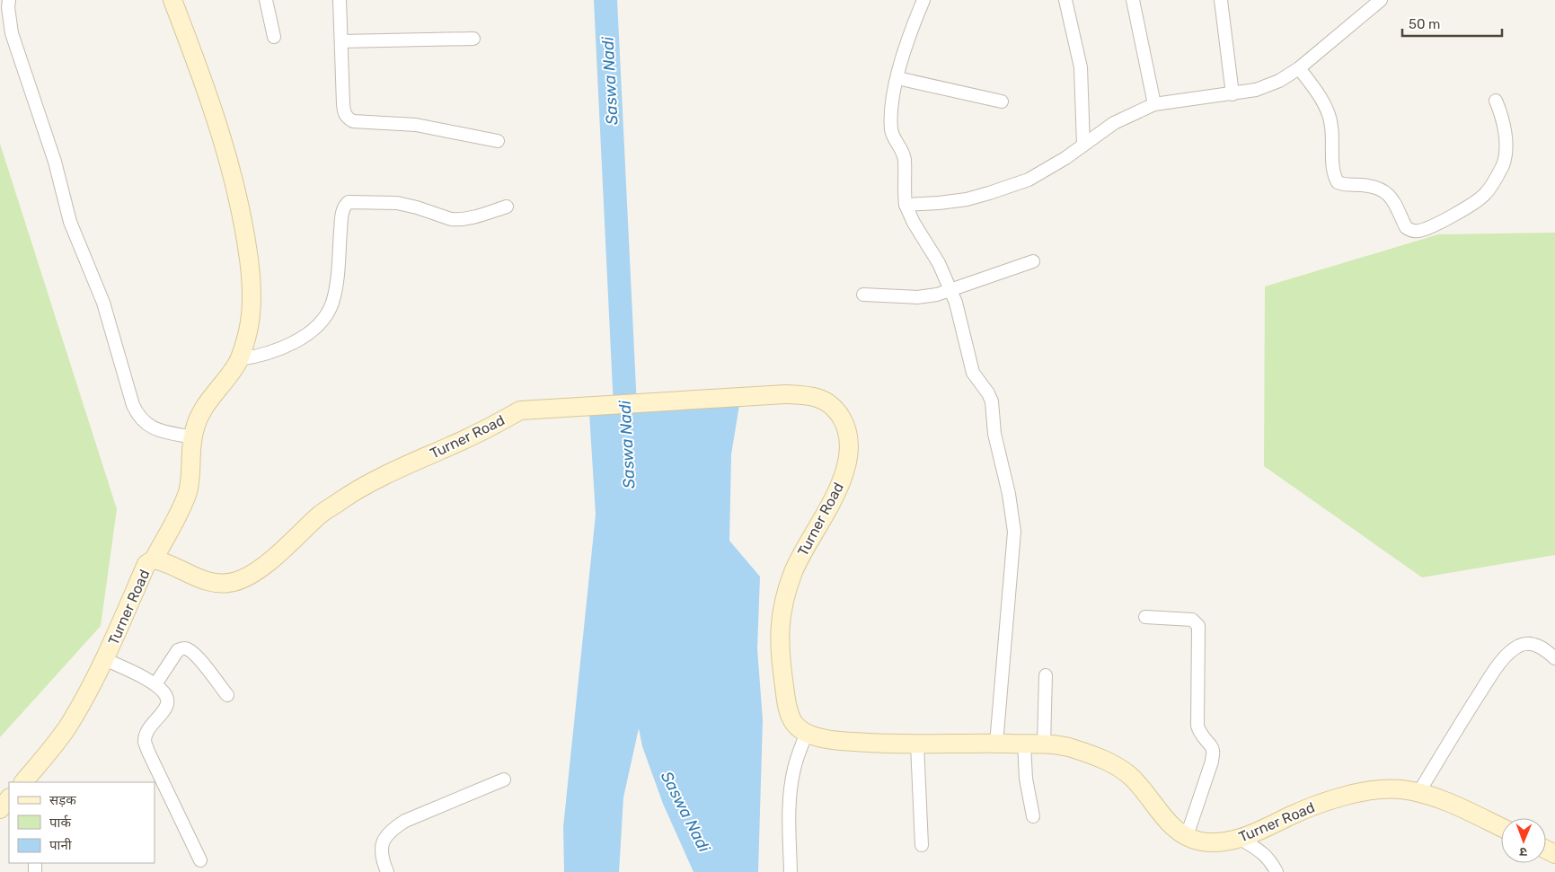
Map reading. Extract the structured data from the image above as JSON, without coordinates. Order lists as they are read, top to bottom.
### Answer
{
  "streets": {
    "main road": ["Turner Road"]
  },
  "water": ["Saswa Nadi"],
  "legend": ["सड़क", "पार्क", "पानी"],
  "scale_bar": "50 m",
  "north": "bottom"
}
